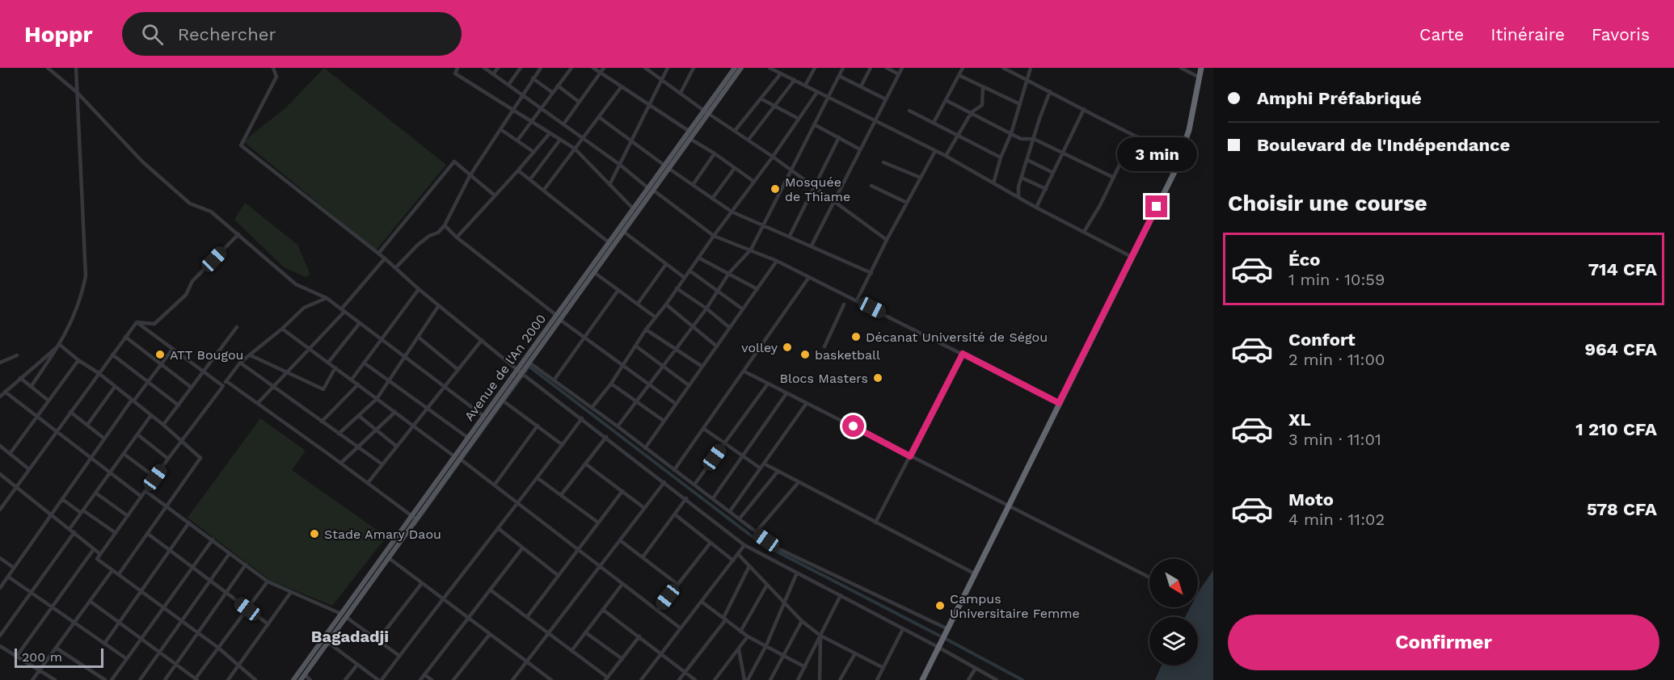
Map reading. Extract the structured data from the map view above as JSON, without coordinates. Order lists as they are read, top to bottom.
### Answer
{
  "streets": {
    "main road": ["Avenue de l'An 2000"]
  },
  "districts": ["Bagadadji"],
  "places": [
    "Mosquée de Thiame",
    "Décanat Université de Ségou",
    "volley",
    "ATT Bougou",
    "basketball",
    "Blocs Masters",
    "Stade Amary Daou",
    "Campus Universitaire Femme"
  ],
  "scale_bar": "200 m",
  "north": "bottom right",
  "page": {
    "header": "Hoppr",
    "search": "Rechercher",
    "nav": ["Carte", "Itinéraire", "Favoris"],
    "banner": ["Amphi Préfabriqué", "Boulevard de l'Indépendance"],
    "bubble": "3 min",
    "heading": "Choisir une course",
    "list": [
      {
        "name": "Éco",
        "note": "1 min · 10:59",
        "value": "714 CFA"
      },
      {
        "name": "Confort",
        "note": "2 min · 11:00",
        "value": "964 CFA"
      },
      {
        "name": "XL",
        "note": "3 min · 11:01",
        "value": "1 210 CFA"
      },
      {
        "name": "Moto",
        "note": "4 min · 11:02",
        "value": "578 CFA"
      }
    ],
    "buttons": "Confirmer",
    "scale": "200 m"
  }
}
